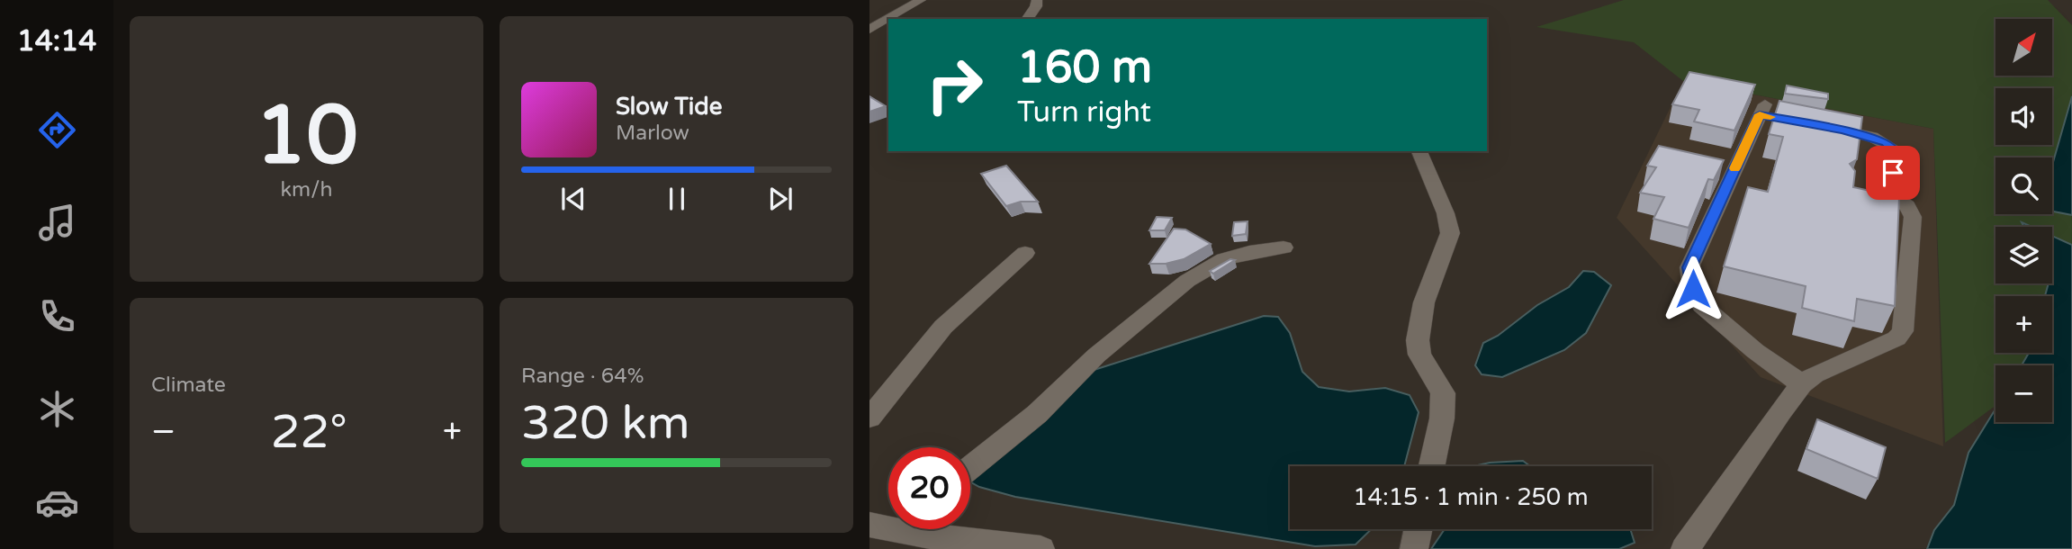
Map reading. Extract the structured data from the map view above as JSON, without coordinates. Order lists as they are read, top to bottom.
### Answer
{
  "north": "top right",
  "page": {
    "tabs": "14:14",
    "tile": [
      ["10", "km/h"],
      "Climate",
      ["Range · 64%", "320 km"]
    ],
    "map_buttons": ["+", "−"],
    "turn": ["160 m", "Turn right"],
    "song": ["Slow Tide", "Marlow"],
    "heat": ["−", "22°", "+"],
    "limit": "20",
    "trip": "14:15 · 1 min · 250 m"
  }
}
